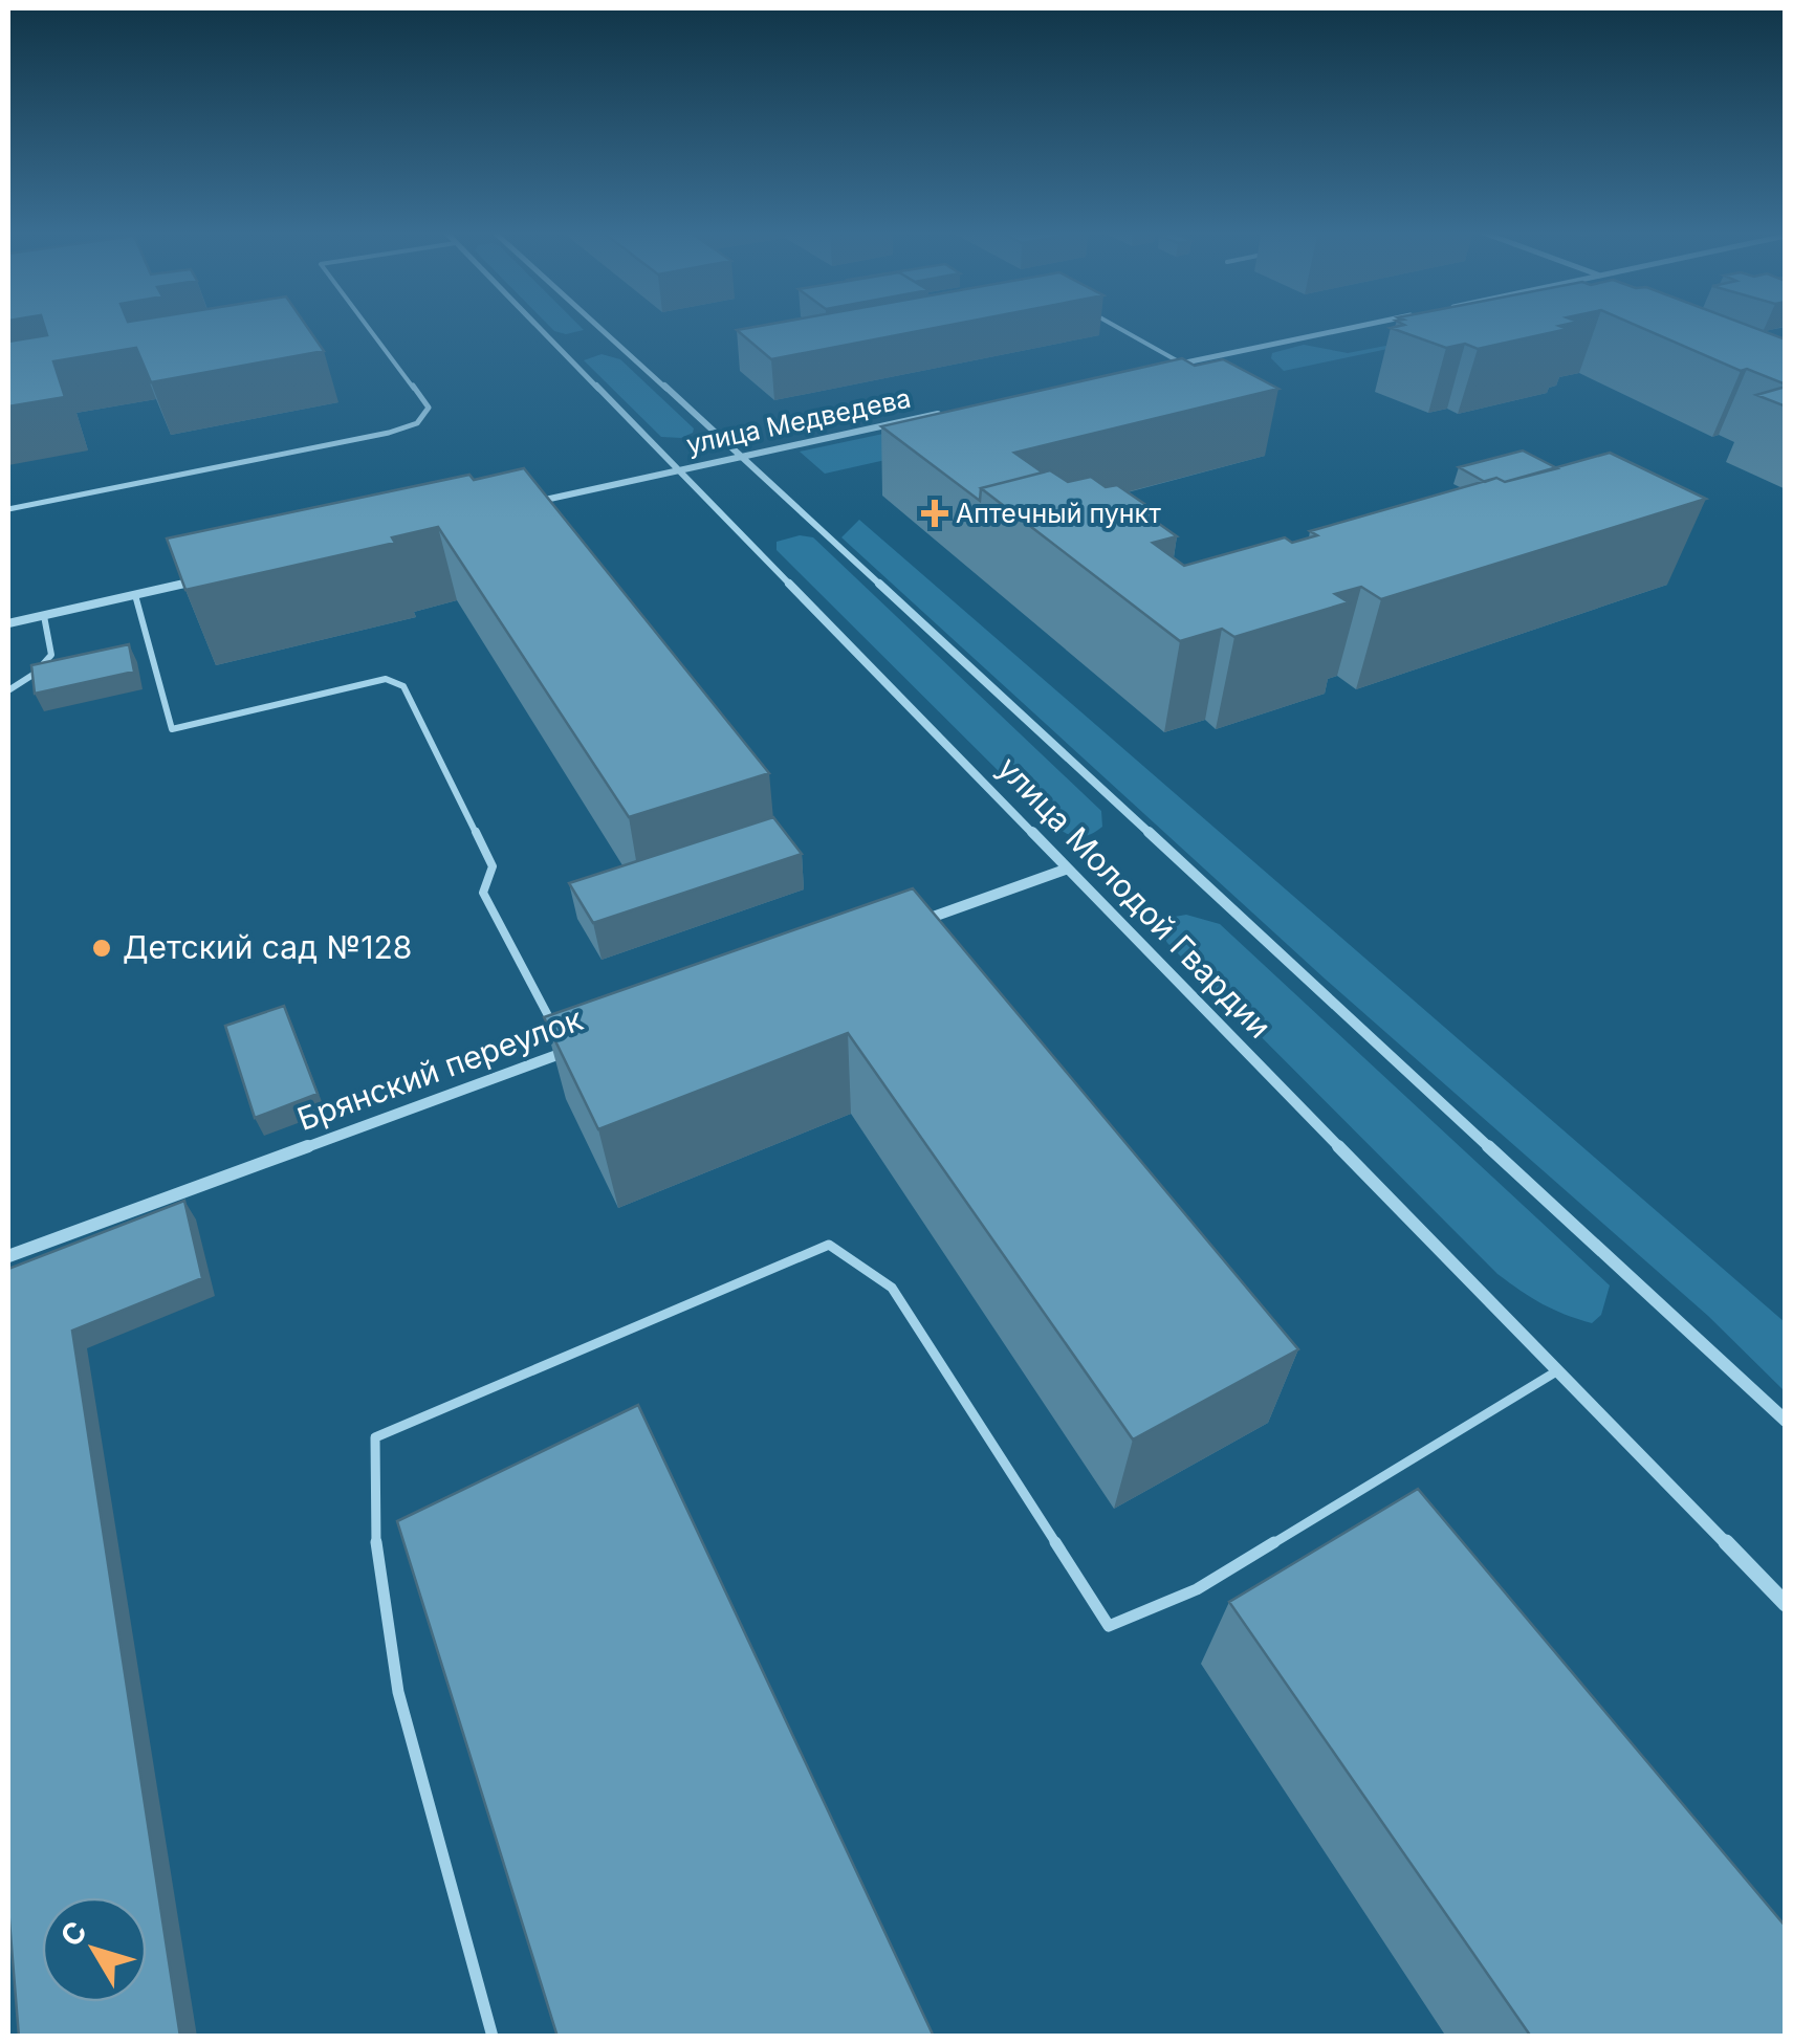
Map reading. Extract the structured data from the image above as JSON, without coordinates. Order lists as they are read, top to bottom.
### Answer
{
  "streets": {
    "street": ["улица Медведева", "улица Молодой Гвардии", "Брянский переулок"]
  },
  "crossings": [
    ["улица Медведева", "улица Молодой Гвардии"]
  ],
  "places": {
    "health": ["Аптечный пункт"],
    "other": ["Детский сад №128"]
  },
  "north": "top left"
}
